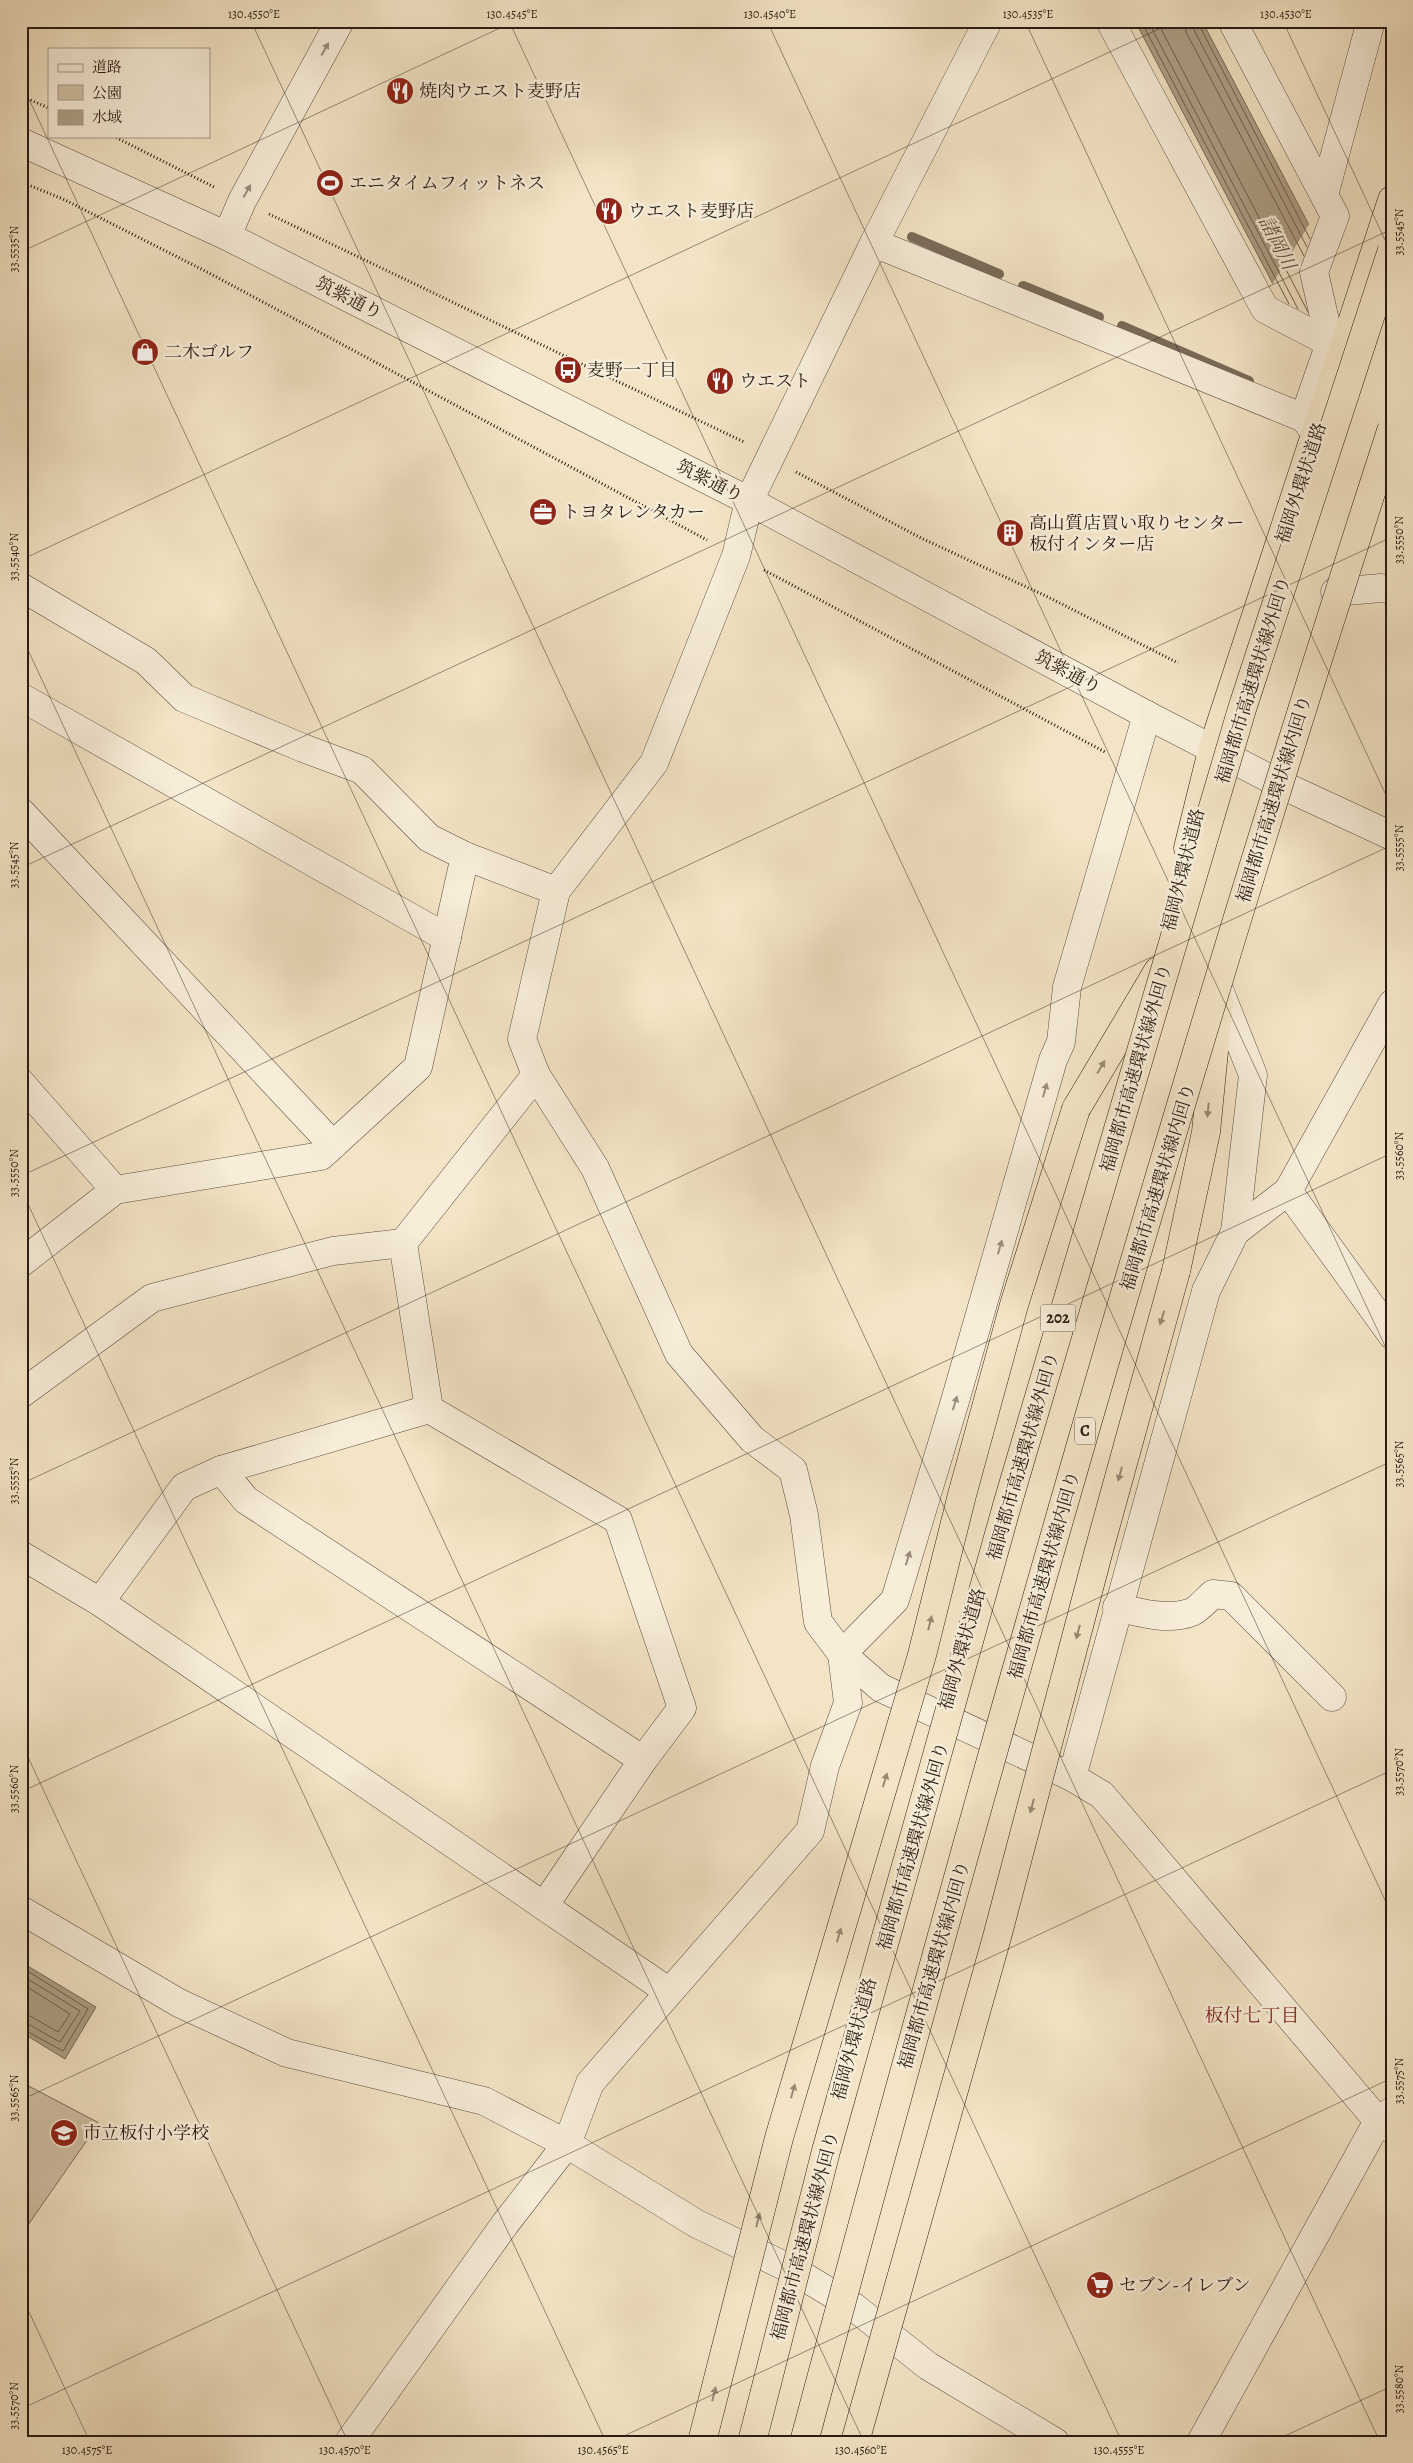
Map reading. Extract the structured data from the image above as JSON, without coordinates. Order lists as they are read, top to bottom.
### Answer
{
  "streets": {
    "highway": [
      "福岡外環状道路",
      "福岡都市高速環状線外回り",
      "福岡都市高速環状線内回り",
      "202",
      "C"
    ],
    "street": ["筑紫通り"]
  },
  "crossings": [
    ["筑紫通り", "福岡外環状道路"]
  ],
  "districts": ["板付七丁目"],
  "water": ["諸岡川"],
  "places": {
    "restaurant": ["焼肉ウエスト麦野店", "ウエスト麦野店", "ウエスト"],
    "sports": ["エニタイムフィットネス"],
    "shop": ["二木ゴルフ"],
    "bus stop": ["麦野一丁目"],
    "office": ["トヨタレンタカー"],
    "building": ["高山質店買い取りセンター 板付インター店"],
    "school or university": ["市立板付小学校"],
    "supermarket": ["セブン-イレブン"]
  },
  "legend": ["道路", "公園", "水域"],
  "coordinates": [
    "130.4550°E",
    "130.4545°E",
    "130.4540°E",
    "130.4535°E",
    "130.4530°E",
    "33.5545°N",
    "33.5535°N",
    "33.5550°N",
    "33.5540°N",
    "33.5555°N",
    "33.5560°N",
    "33.5565°N",
    "33.5570°N",
    "33.5575°N",
    "33.5580°N",
    "130.4575°E",
    "130.4570°E",
    "130.4565°E",
    "130.4560°E",
    "130.4555°E"
  ]
}
